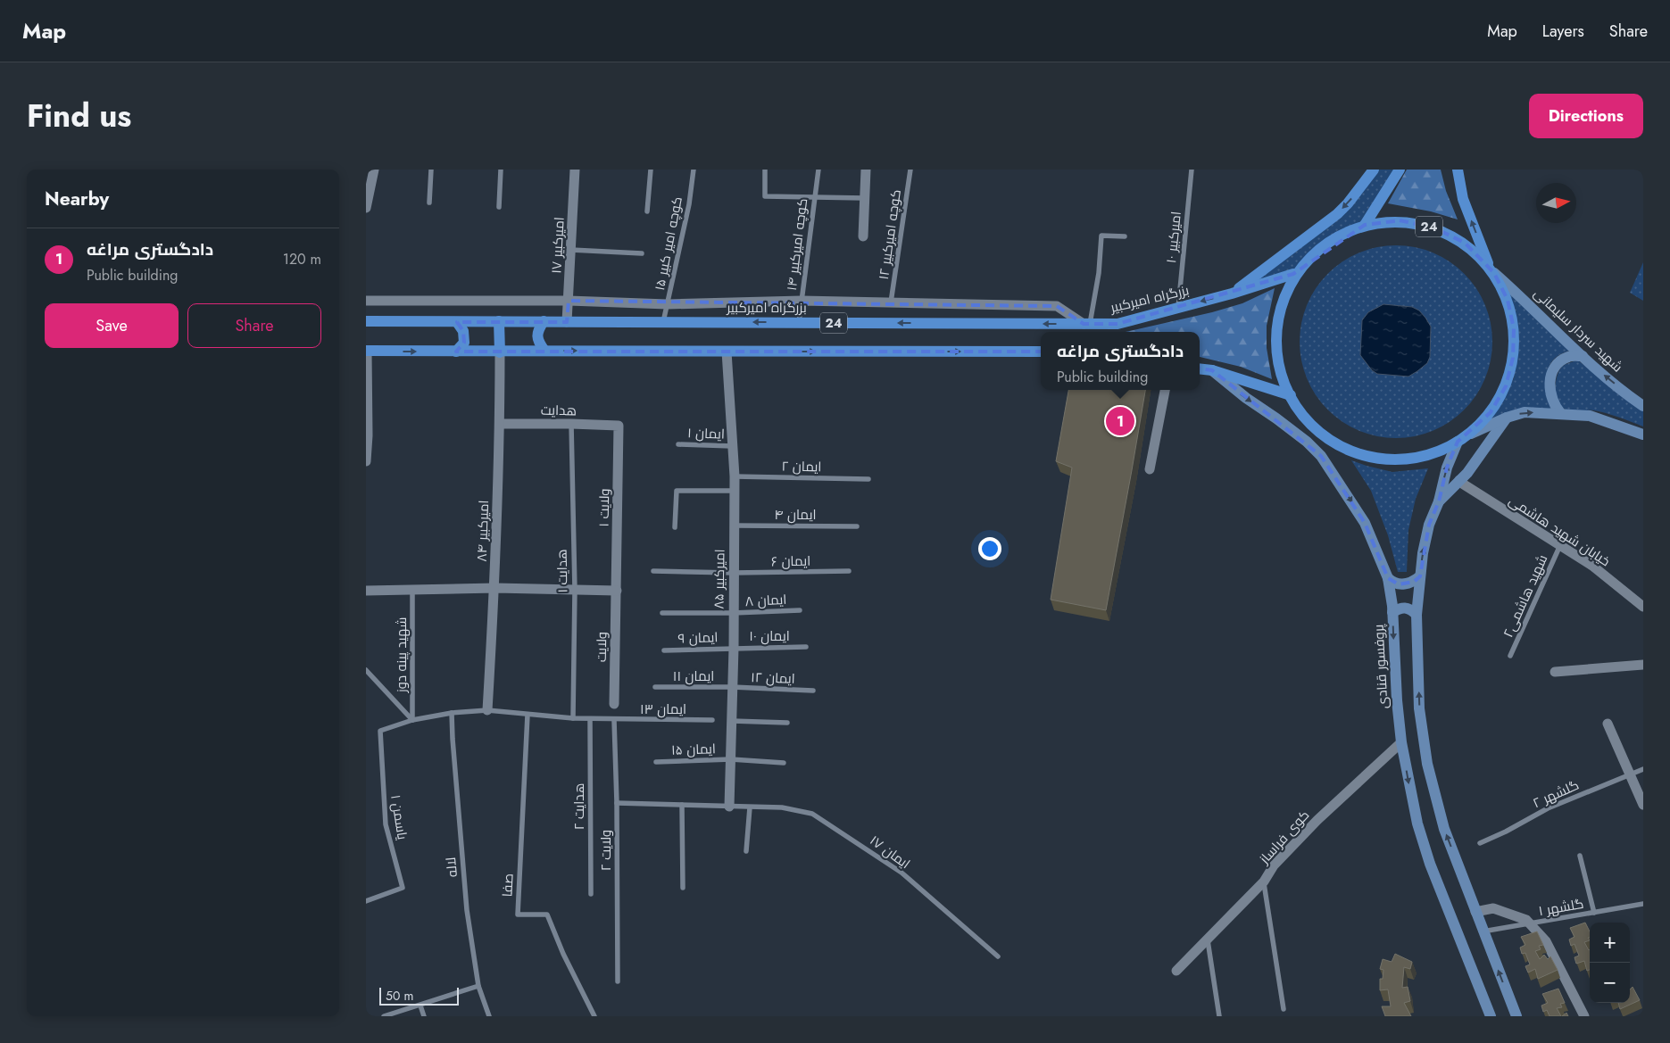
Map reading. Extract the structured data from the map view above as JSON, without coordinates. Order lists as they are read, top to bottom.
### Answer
{
  "streets": {
    "main road": [
      "24",
      "بزرگراه امیرکبیر",
      "شهید سردار سلیمانی",
      "پروفسور قنادی"
    ],
    "street": [
      "امیرکبیر ۱۷",
      "هدایت",
      "ولایت ۱",
      "امیرکبیر ۸۴",
      "خیابان شهید هاشمی",
      "امیرکبیر ۸۵",
      "ولایت",
      "کوی فراساز"
    ],
    "lane": [
      "کوچه امیرکبیر ۱۲",
      "امیرکبیر ۱۰",
      "کوچه امیر کبیر ۱۵",
      "کوچه امیرکبیر ۱۴",
      "ایمان ۱",
      "ایمان ۲",
      "ایمان ۴",
      "ایمان ۶",
      "هدایت ۱",
      "شهید هاشمی۲",
      "ایمان ۸",
      "ایمان ۱۰",
      "ایمان ۹",
      "شهید پینه دوز",
      "ایمان ۱۱",
      "ایمان ۱۲",
      "ایمان ۱۳",
      "ایمان ۱۵",
      "گلشهر ۲",
      "هدایت ۲",
      "یاسمن ۱",
      "ولایت ۲",
      "ایمان ۱۷",
      "لاله",
      "صفا",
      "گلشهر ۱"
    ]
  },
  "crossings": [
    ["24", "بزرگراه امیرکبیر"],
    ["24", "شهید سردار سلیمانی"],
    ["24", "امیرکبیر ۸۴"],
    ["24", "امیرکبیر ۸۵"],
    ["امیرکبیر ۱۰", "بزرگراه امیرکبیر"],
    ["کوچه امیر کبیر ۱۵", "بزرگراه امیرکبیر"],
    ["کوچه امیرکبیر ۱۴", "بزرگراه امیرکبیر"],
    ["امیرکبیر ۱۷", "بزرگراه امیرکبیر"],
    ["هدایت", "ولایت ۱"],
    ["هدایت", "امیرکبیر ۸۴"],
    ["هدایت", "هدایت ۱"],
    ["ایمان ۱", "امیرکبیر ۸۵"],
    ["ایمان ۲", "امیرکبیر ۸۵"],
    ["ولایت ۱", "ولایت"],
    ["ایمان ۴", "امیرکبیر ۸۵"],
    ["امیرکبیر ۸۴", "ایمان ۱۳"],
    ["خیابان شهید هاشمی", "شهید هاشمی۲"],
    ["ایمان ۶", "امیرکبیر ۸۵"],
    ["هدایت ۱", "ایمان ۱۳"],
    ["امیرکبیر ۸۵", "ایمان ۸"],
    ["امیرکبیر ۸۵", "ایمان ۱۰"],
    ["امیرکبیر ۸۵", "ایمان ۹"],
    ["امیرکبیر ۸۵", "ایمان ۱۱"],
    ["امیرکبیر ۸۵", "ایمان ۱۲"],
    ["امیرکبیر ۸۵", "ایمان ۱۵"],
    ["امیرکبیر ۸۵", "ایمان ۱۷"],
    ["ایمان ۱۰", "ایمان ۹"],
    ["شهید پینه دوز", "ایمان ۱۳"],
    ["شهید پینه دوز", "یاسمن ۱"],
    ["پروفسور قنادی", "کوی فراساز"],
    ["ایمان ۱۱", "ایمان ۱۲"],
    ["ایمان ۱۳", "هدایت ۲"],
    ["ایمان ۱۳", "یاسمن ۱"],
    ["ایمان ۱۳", "ولایت ۲"],
    ["ایمان ۱۳", "لاله"],
    ["ایمان ۱۳", "صفا"],
    ["ولایت ۲", "ایمان ۱۷"]
  ],
  "one_way": ["شهید سردار سلیمانی"],
  "scale_bar": "50 m",
  "north": "right",
  "page": {
    "header": "Map",
    "nav": ["Map", "Layers", "Share"],
    "title": "Find us",
    "buttons": [
      "Directions",
      ["Save", "Share"]
    ],
    "heading": "Nearby",
    "list": [
      {
        "mark": "1",
        "name": "دادگستری مراغه",
        "note": "Public building",
        "value": "120 m"
      }
    ],
    "popup": ["دادگستری مراغه", "Public building"],
    "pins": "1",
    "map_buttons": ["+", "−"],
    "scale": "50 m"
  }
}
